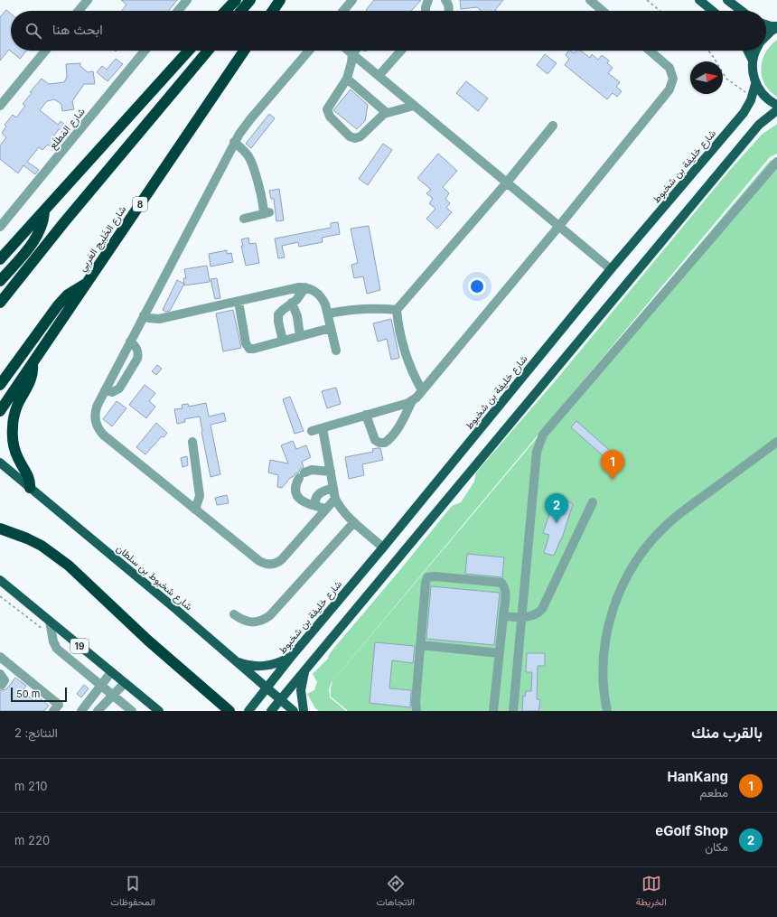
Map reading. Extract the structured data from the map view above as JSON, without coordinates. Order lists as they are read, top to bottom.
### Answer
{
  "streets": {
    "highway": ["8", "شارع الخَلِيج العَربِي"],
    "main road": ["شارع خليفة بن شخبوط", "شارع شخبوط بن سلطان", "19"],
    "street": ["شارع المَطلَع"]
  },
  "crossings": [
    ["شارع خليفة بن شخبوط", "شارع شخبوط بن سلطان"]
  ],
  "scale_bar": "50 m",
  "north": "right",
  "page": {
    "search": "ابحث هنا",
    "pins": ["1", "2"],
    "scale": "50 m",
    "heading": ["بالقرب منك", "النتائج: 2"],
    "list": [
      {
        "mark": "1",
        "name": "HanKang",
        "note": "مطعم",
        "value": "210 m"
      },
      {
        "mark": "2",
        "name": "eGolf Shop",
        "note": "مكان",
        "value": "220 m"
      }
    ],
    "nav": ["الخريطة", "الاتجاهات", "المحفوظات"]
  }
}
